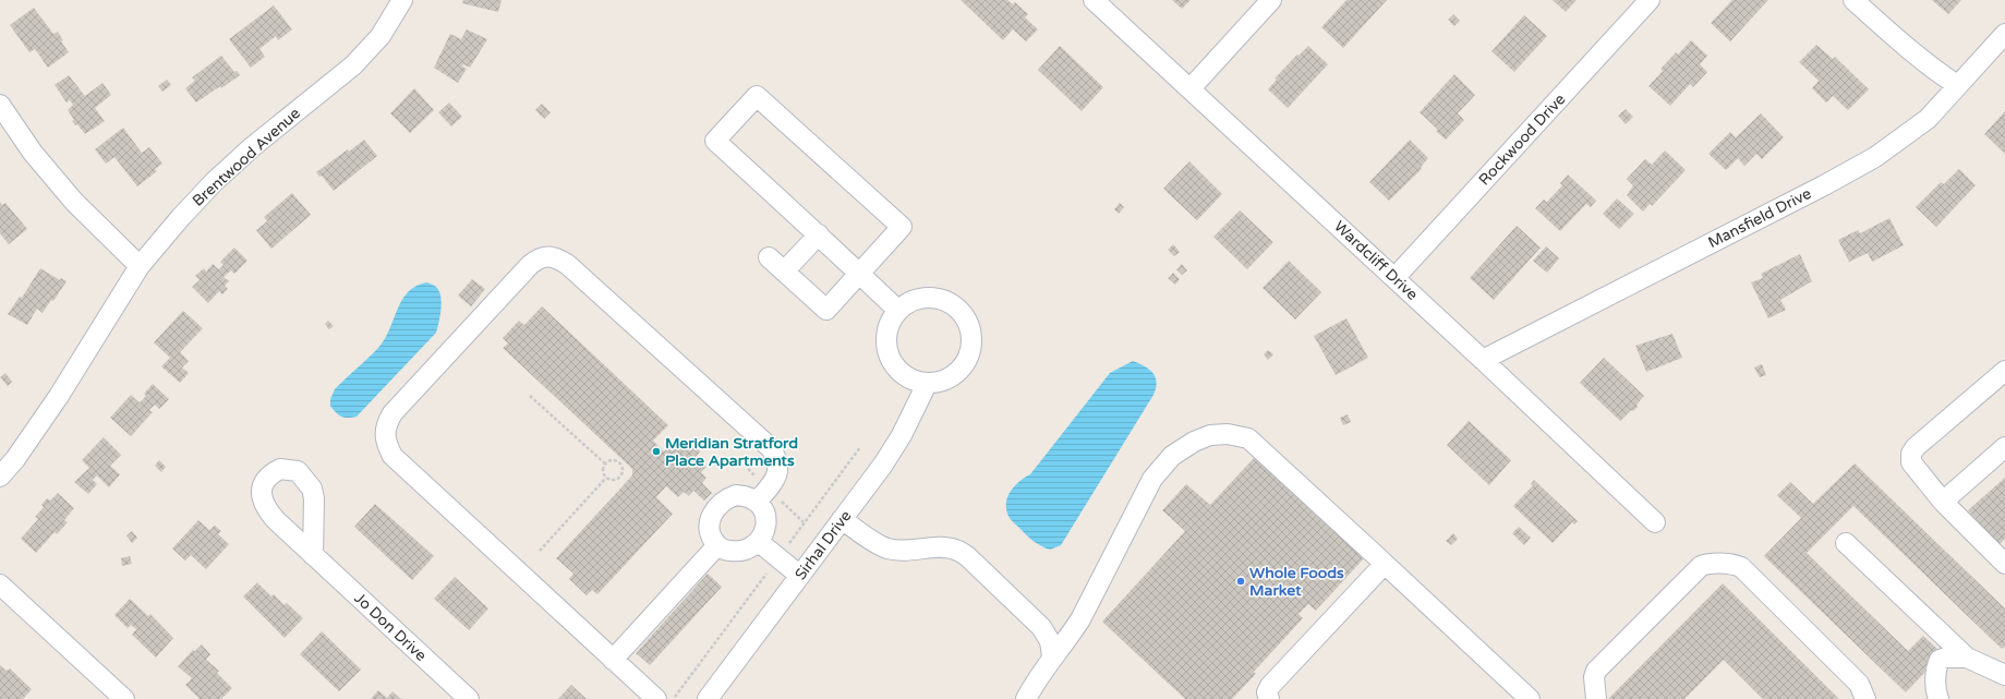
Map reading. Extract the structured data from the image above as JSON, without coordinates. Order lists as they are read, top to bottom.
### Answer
{
  "streets": {
    "street": [
      "Rockwood Drive",
      "Brentwood Avenue",
      "Mansfield Drive",
      "Wardcliff Drive",
      "Sirhal Drive",
      "Jo Don Drive"
    ]
  },
  "crossings": [
    ["Rockwood Drive", "Wardcliff Drive"],
    ["Mansfield Drive", "Wardcliff Drive"]
  ],
  "places": ["Meridian Stratford Place Apartments", "Whole Foods Market"]
}
